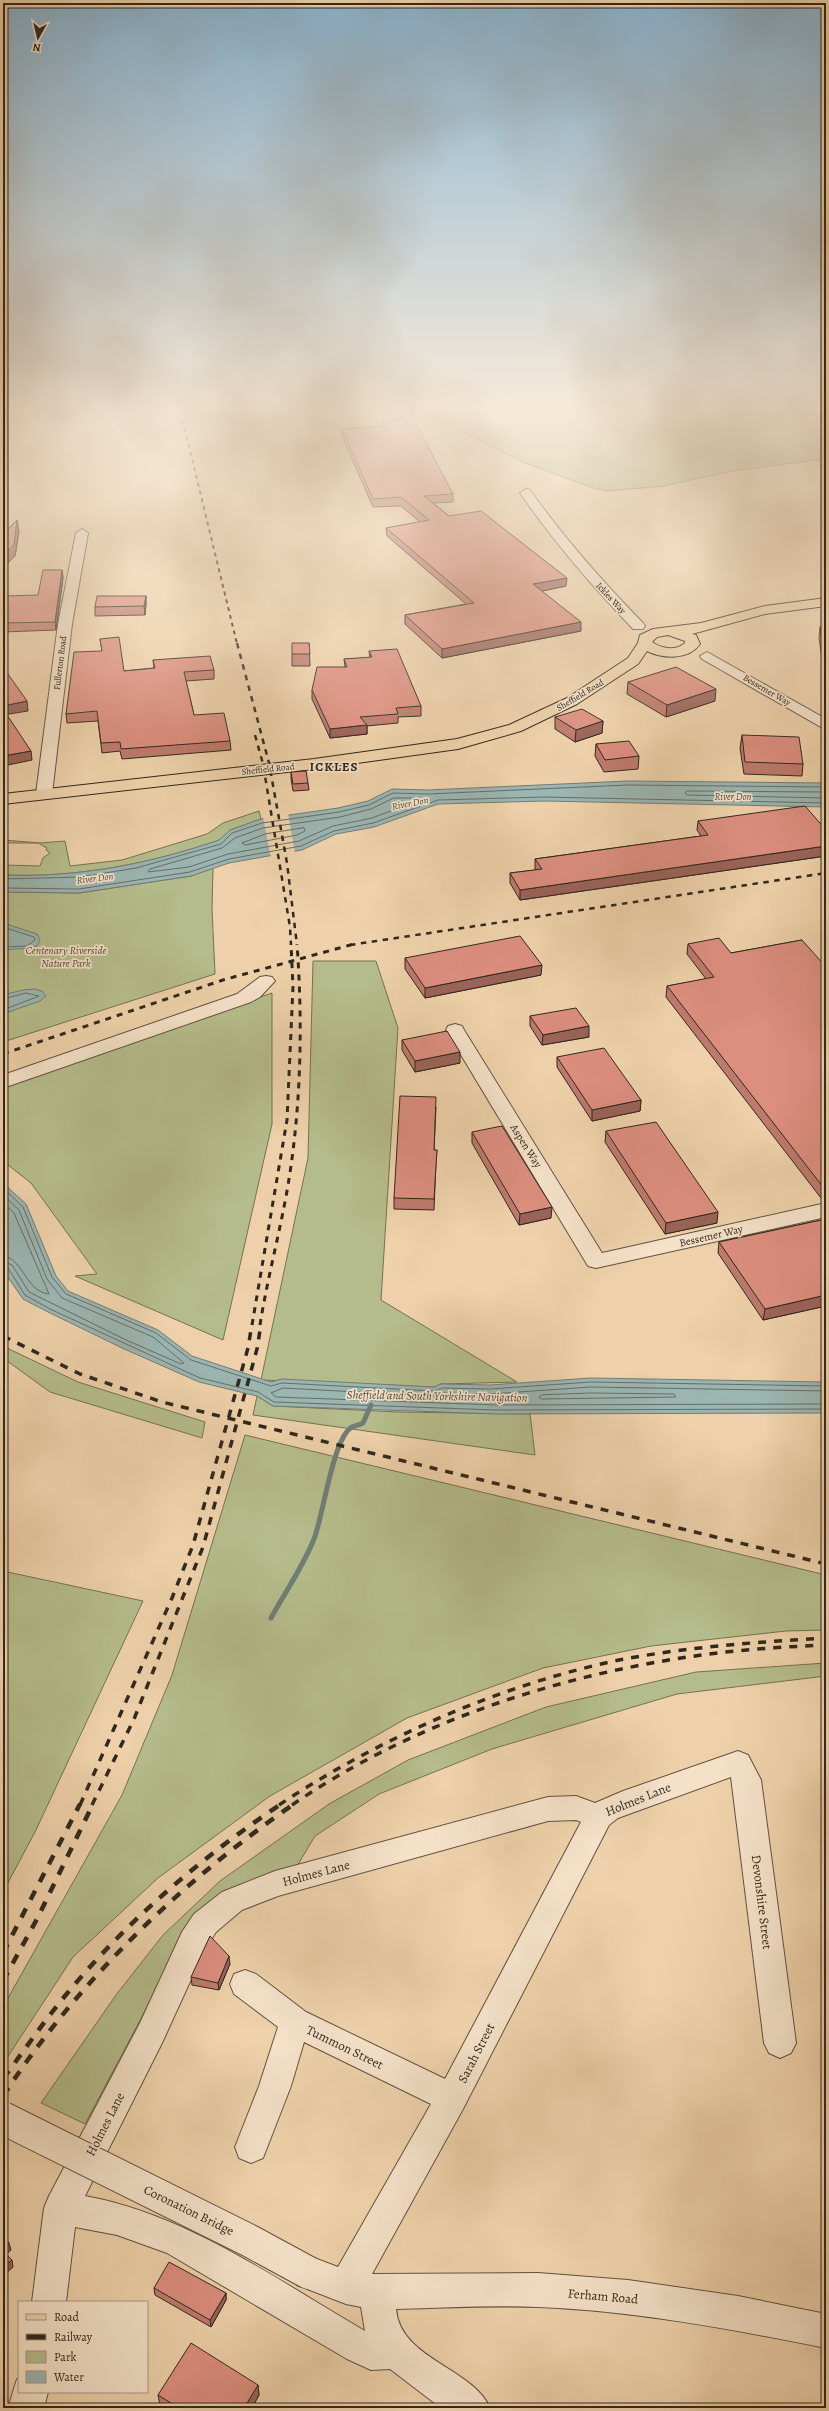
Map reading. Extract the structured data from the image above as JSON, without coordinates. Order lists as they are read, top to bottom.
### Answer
{
  "streets": {
    "main road": ["Sheffield Road"],
    "street": [
      "Ickles Way",
      "Fullerton Road",
      "Bessemer Way",
      "Aspen Way",
      "Holmes Lane",
      "Devonshire Street",
      "Tummon Street",
      "Sarah Street",
      "Coronation Bridge",
      "Ferham Road"
    ]
  },
  "crossings": [
    ["Ickles Way", "Sheffield Road"],
    ["Fullerton Road", "Sheffield Road"],
    ["Bessemer Way", "Sheffield Road"],
    ["Bessemer Way", "Aspen Way"],
    ["Holmes Lane", "Devonshire Street"],
    ["Holmes Lane", "Sarah Street"],
    ["Tummon Street", "Sarah Street"],
    ["Sarah Street", "Coronation Bridge"],
    ["Sarah Street", "Ferham Road"],
    ["Coronation Bridge", "Ferham Road"]
  ],
  "districts": ["ICKLES"],
  "water": ["River Don", "Sheffield and South Yorkshire Navigation"],
  "parks": ["Centenary Riverside Nature Park"],
  "legend": [
    "Road",
    "Railway",
    "Park",
    "Water"
  ],
  "north": "bottom"
}
